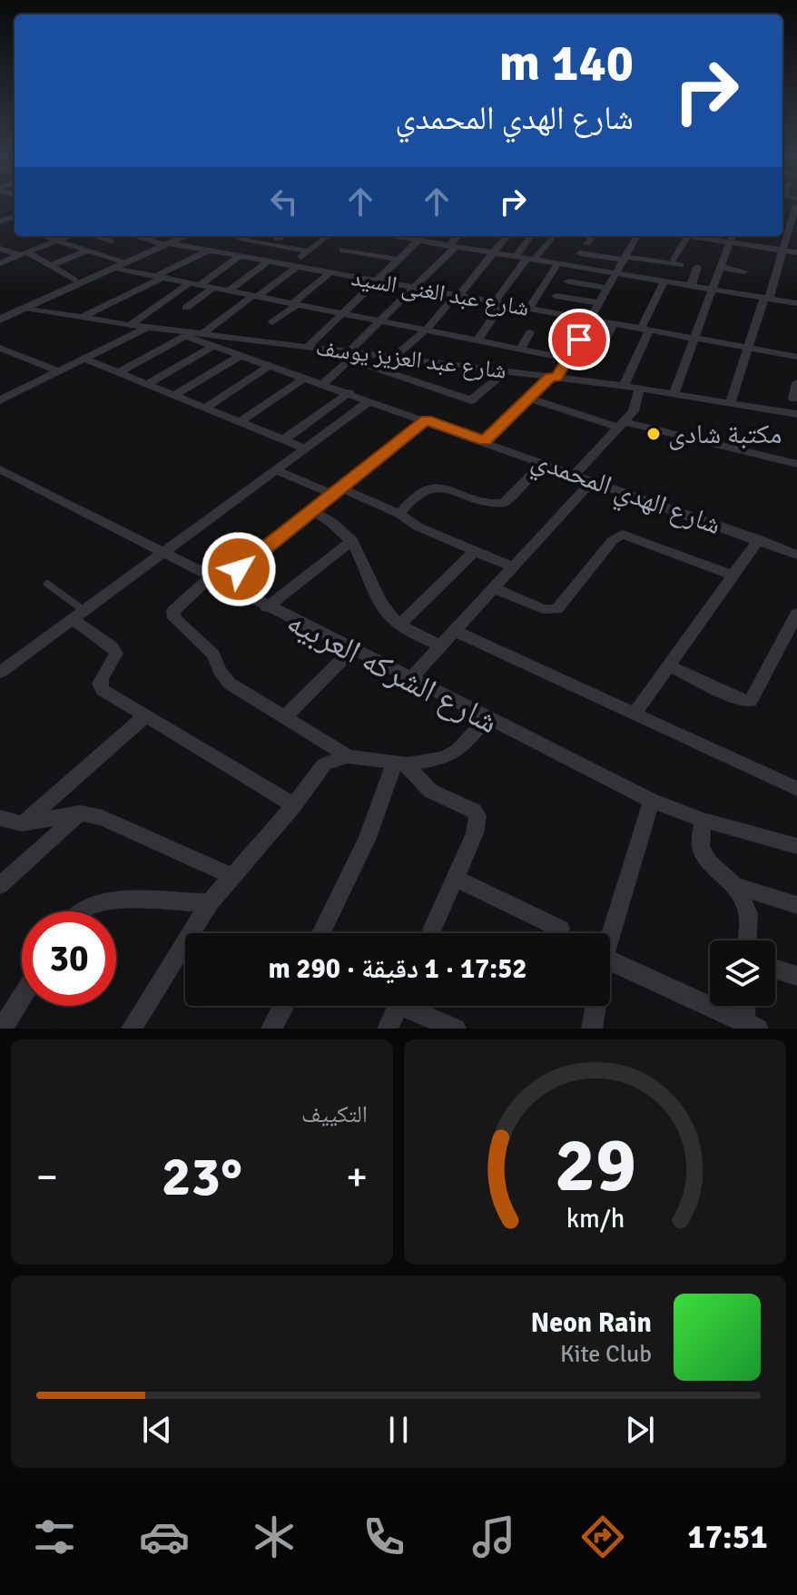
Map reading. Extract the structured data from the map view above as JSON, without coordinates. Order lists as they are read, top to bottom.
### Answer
{
  "streets": {
    "street": [
      "شارع عبد الغنى السيد",
      "شارع عبد العزيز يوسف",
      "شارع الهدي المحمدي",
      "شارع الشركه العربيه"
    ]
  },
  "crossings": [
    ["شارع عبد العزيز يوسف", "شارع الهدي المحمدي"]
  ],
  "places": ["مكتبة شادى"],
  "page": {
    "turn": ["140 m", "شارع الهدي المحمدي"],
    "limit": "30",
    "trip": "17:52 · 1 دقيقة · 290 m",
    "tile": "التكييف",
    "heat": ["−", "23°", "+"],
    "song": ["Neon Rain", "Kite Club"],
    "tabs": "17:51",
    "gauge": ["29", "km/h"]
  }
}
